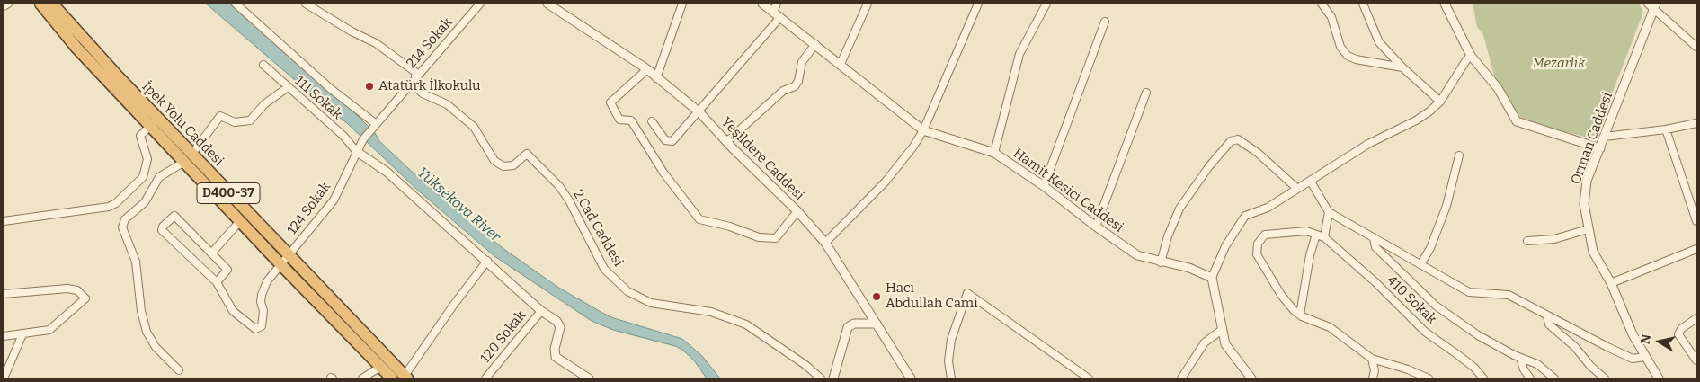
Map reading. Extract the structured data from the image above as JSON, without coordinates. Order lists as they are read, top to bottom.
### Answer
{
  "streets": {
    "highway": ["İpek Yolu Caddesi", "D400-37"],
    "street": [
      "214 Sokak",
      "111 Sokak",
      "Orman Caddesi",
      "Yeşildere Caddesi",
      "Hamit Kesici Caddesi",
      "124 Sokak",
      "2.Cad Caddesi",
      "410 Sokak",
      "120 Sokak"
    ]
  },
  "crossings": [
    ["214 Sokak", "124 Sokak"],
    ["214 Sokak", "2.Cad Caddesi"],
    ["111 Sokak", "124 Sokak"],
    ["İpek Yolu Caddesi", "124 Sokak"]
  ],
  "water": ["Yüksekova River"],
  "parks": ["Mezarlık"],
  "places": ["Atatürk İlkokulu", "Hacı Abdullah Cami"],
  "north": "left"
}
